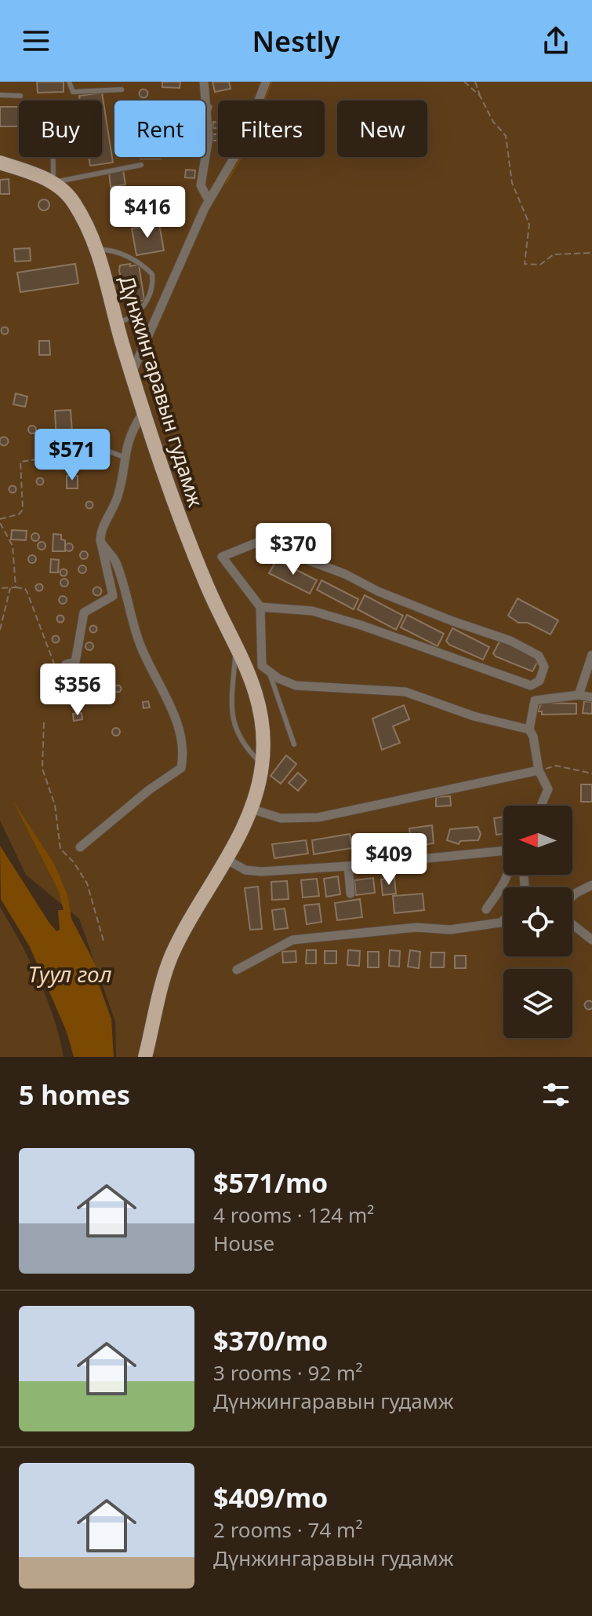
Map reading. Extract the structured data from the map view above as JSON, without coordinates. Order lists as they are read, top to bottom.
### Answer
{
  "streets": {
    "main road": ["Дүнжингаравын гудамж"]
  },
  "water": ["Туул гол"],
  "north": "left",
  "page": {
    "header": "Nestly",
    "chip": [
      "Buy",
      "Rent",
      "Filters",
      "New"
    ],
    "price": [
      "$416",
      "$571",
      "$370",
      "$356",
      "$409"
    ],
    "heading": "5 homes",
    "list": [
      {
        "name": "$571/mo",
        "note": "4 rooms · 124 m² · House"
      },
      {
        "name": "$370/mo",
        "note": "3 rooms · 92 m² · Дүнжингаравын гудамж"
      },
      {
        "name": "$409/mo",
        "note": "2 rooms · 74 m² · Дүнжингаравын гудамж"
      }
    ]
  }
}
